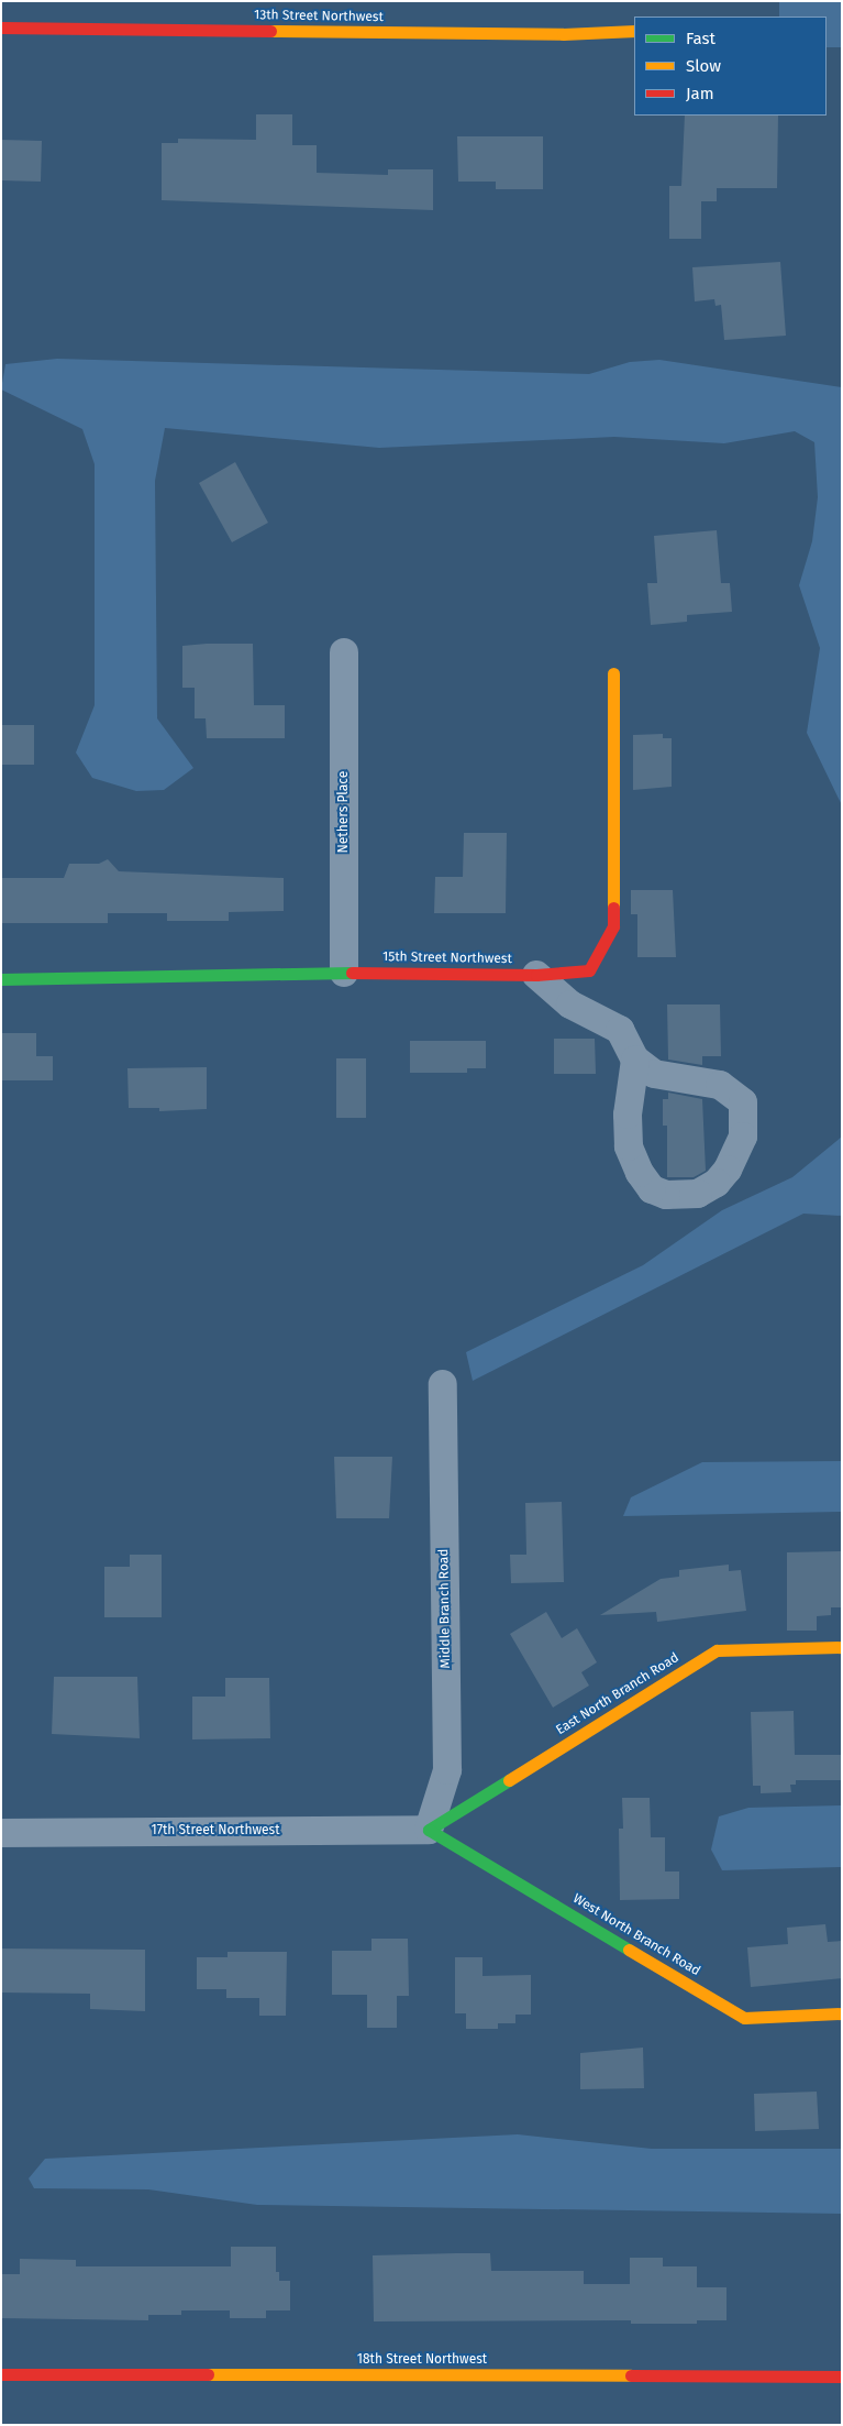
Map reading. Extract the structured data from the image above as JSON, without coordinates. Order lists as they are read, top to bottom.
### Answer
{
  "streets": {
    "street": [
      "13th Street Northwest",
      "Nethers Place",
      "15th Street Northwest",
      "Middle Branch Road",
      "East North Branch Road",
      "17th Street Northwest",
      "West North Branch Road",
      "18th Street Northwest"
    ]
  },
  "crossings": [
    ["Nethers Place", "15th Street Northwest"],
    ["Middle Branch Road", "East North Branch Road"],
    ["Middle Branch Road", "17th Street Northwest"],
    ["Middle Branch Road", "West North Branch Road"],
    ["East North Branch Road", "17th Street Northwest"],
    ["East North Branch Road", "West North Branch Road"],
    ["17th Street Northwest", "West North Branch Road"]
  ],
  "legend": ["Fast", "Slow", "Jam"]
}
